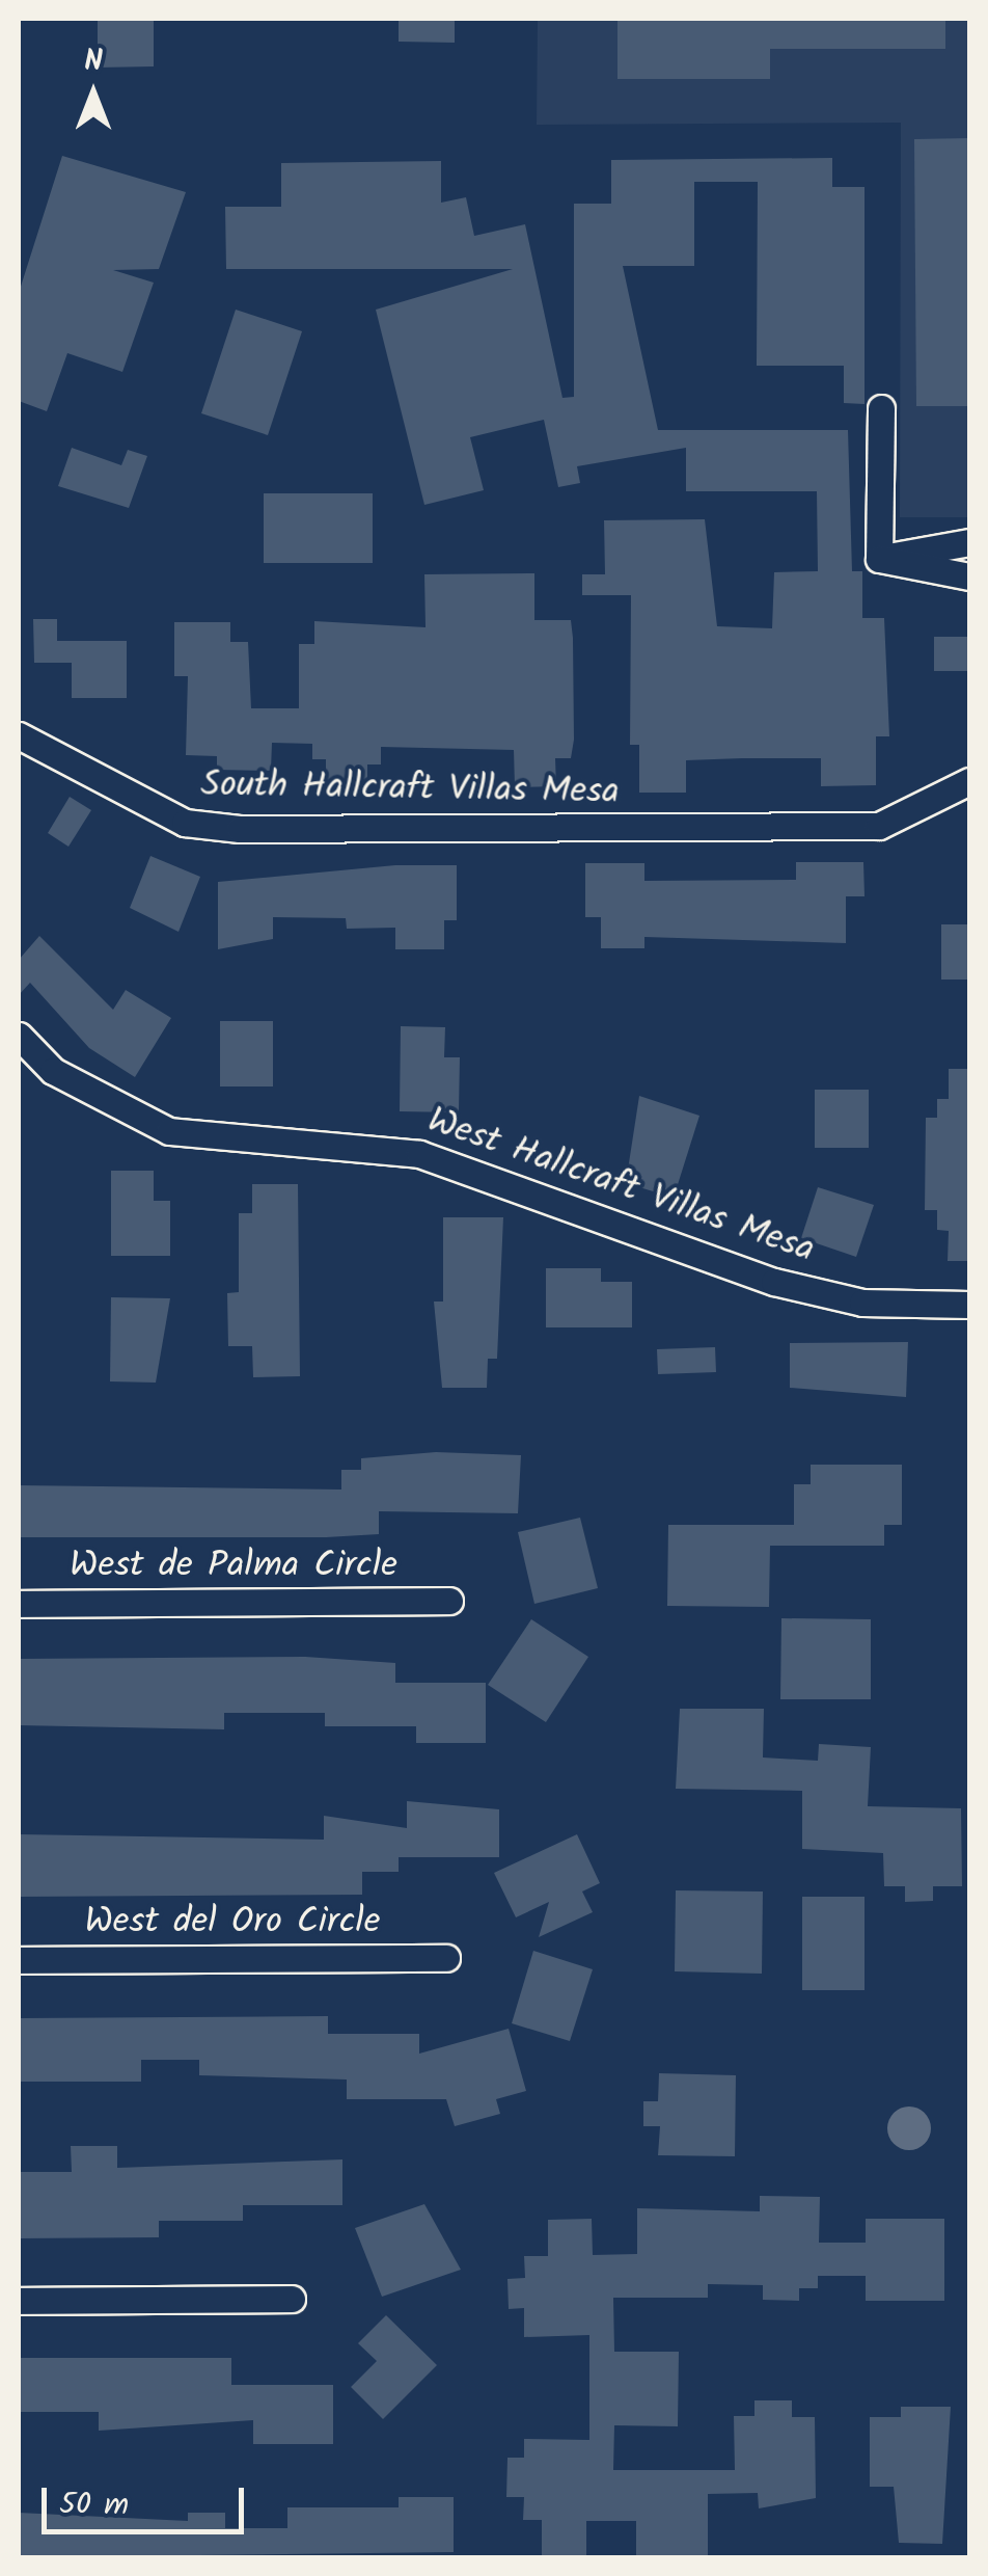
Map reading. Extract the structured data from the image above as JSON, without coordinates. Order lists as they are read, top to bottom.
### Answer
{
  "streets": {
    "street": [
      "South Hallcraft Villas Mesa",
      "West Hallcraft Villas Mesa",
      "West de Palma Circle",
      "West del Oro Circle"
    ]
  },
  "scale_bar": "50 m",
  "north": "top"
}
